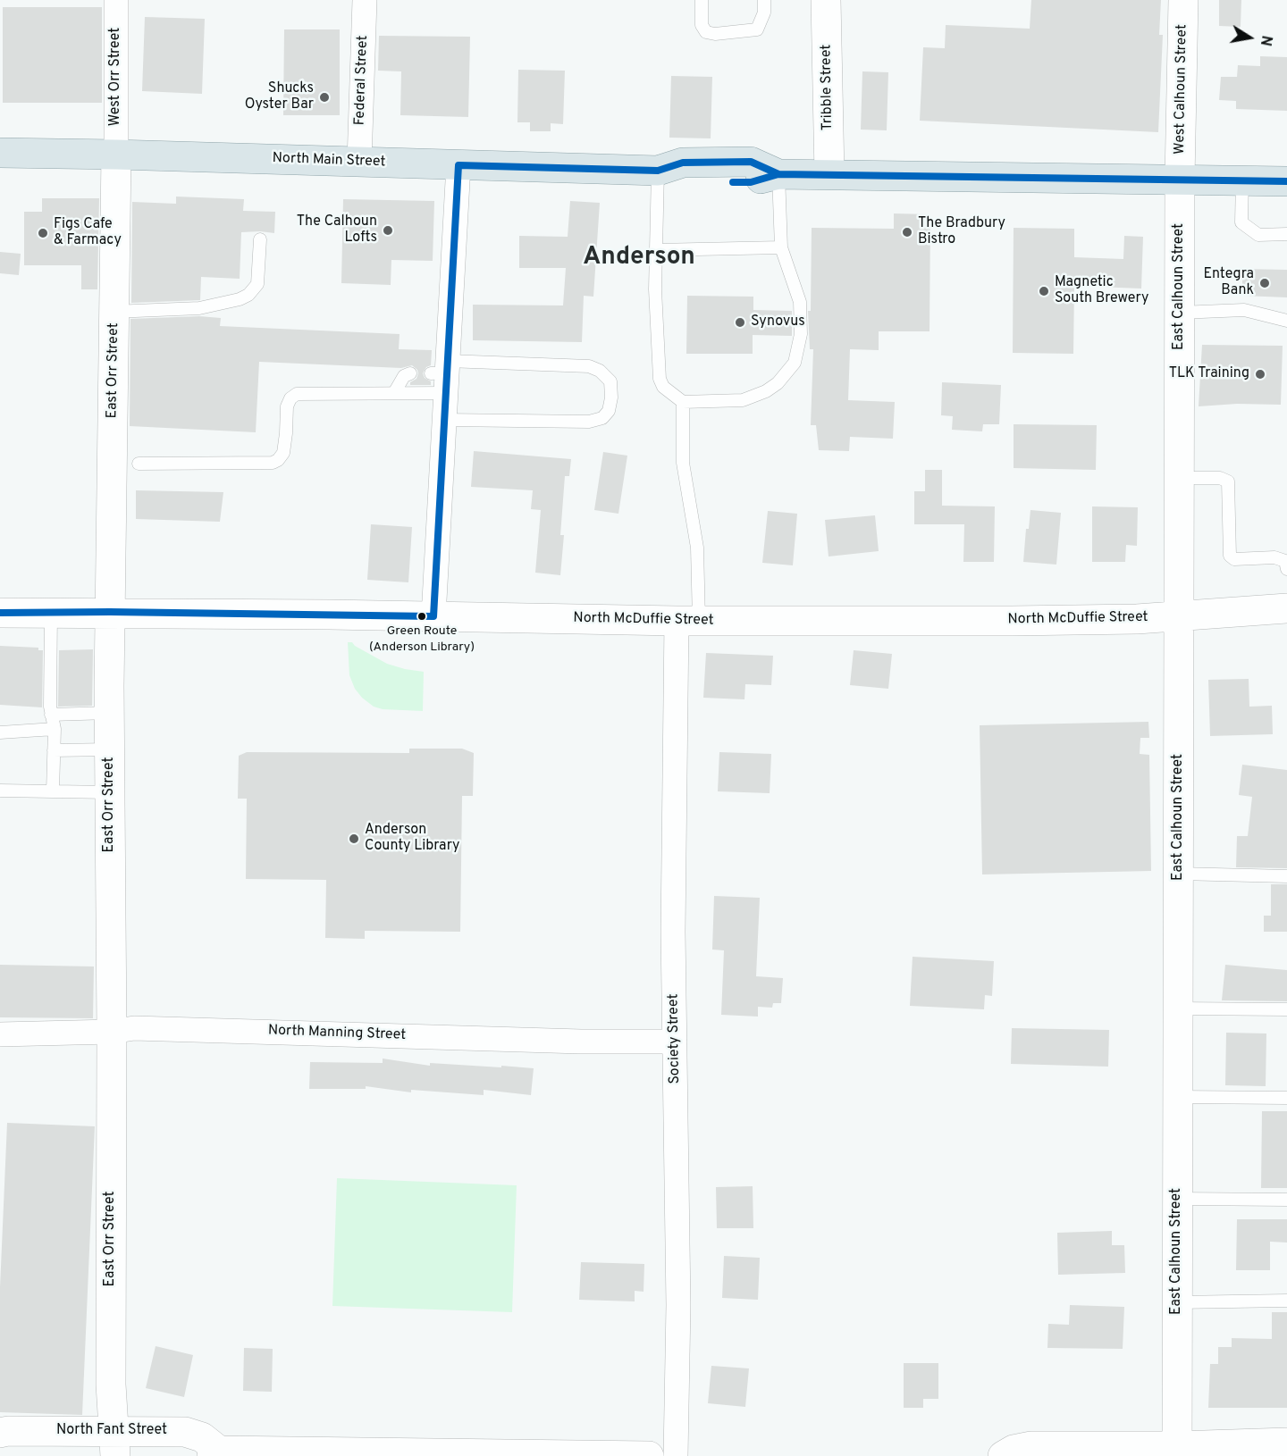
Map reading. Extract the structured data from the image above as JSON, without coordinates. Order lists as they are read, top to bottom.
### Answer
{
  "streets": {
    "main road": ["North Main Street"],
    "street": [
      "West Orr Street",
      "Federal Street",
      "Tribble Street",
      "West Calhoun Street",
      "East Calhoun Street",
      "East Orr Street",
      "North McDuffie Street",
      "North Manning Street",
      "Society Street",
      "North Fant Street"
    ]
  },
  "crossings": [
    ["West Orr Street", "North Main Street"],
    ["West Orr Street", "East Orr Street"],
    ["Federal Street", "North Main Street"],
    ["Tribble Street", "North Main Street"],
    ["West Calhoun Street", "North Main Street"],
    ["West Calhoun Street", "East Calhoun Street"],
    ["North Main Street", "East Calhoun Street"],
    ["North Main Street", "East Orr Street"],
    ["East Calhoun Street", "North McDuffie Street"],
    ["East Orr Street", "North McDuffie Street"],
    ["East Orr Street", "North Manning Street"],
    ["East Orr Street", "North Fant Street"],
    ["North McDuffie Street", "Society Street"],
    ["North Manning Street", "Society Street"]
  ],
  "districts": ["Anderson"],
  "places": [
    "Shucks Oyster Bar",
    "The Calhoun Lofts",
    "The Bradbury Bistro",
    "Figs Cafe & Farmacy",
    "Entegra Bank",
    "Magnetic South Brewery",
    "Synovus",
    "TLK Training",
    "Green Route (Anderson Library)",
    "Anderson County Library"
  ],
  "north": "right"
}
